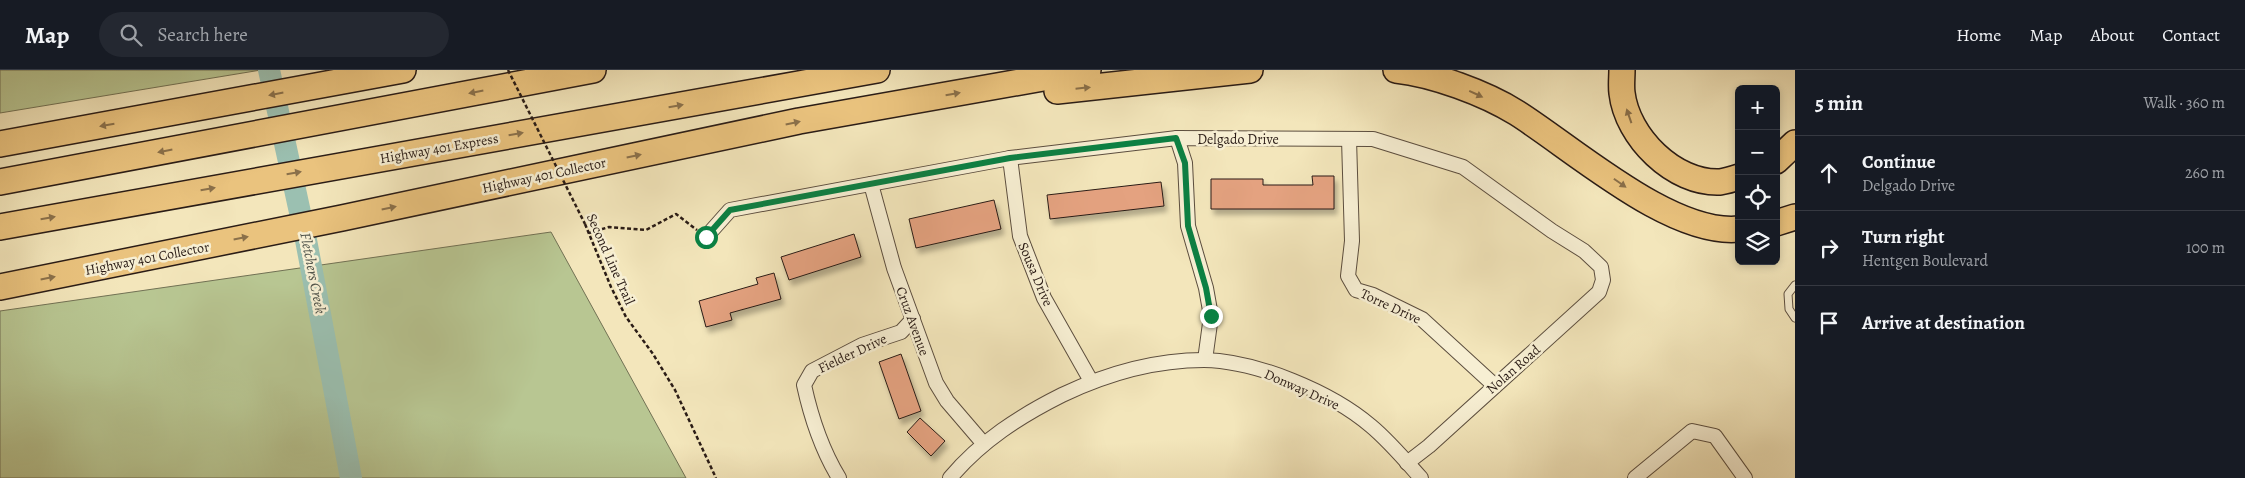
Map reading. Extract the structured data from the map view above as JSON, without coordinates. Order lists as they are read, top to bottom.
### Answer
{
  "streets": {
    "highway": ["Highway 401 Express", "Highway 401 Collector"],
    "street": [
      "Delgado Drive",
      "Sousa Drive",
      "Torre Drive",
      "Cruz Avenue",
      "Fielder Drive",
      "Nolan Road",
      "Donway Drive"
    ],
    "path": ["Second Line Trail"]
  },
  "crossings": [
    ["Delgado Drive", "Sousa Drive"],
    ["Delgado Drive", "Torre Drive"],
    ["Delgado Drive", "Cruz Avenue"],
    ["Delgado Drive", "Nolan Road"],
    ["Sousa Drive", "Donway Drive"],
    ["Torre Drive", "Nolan Road"],
    ["Cruz Avenue", "Fielder Drive"],
    ["Cruz Avenue", "Donway Drive"],
    ["Nolan Road", "Donway Drive"]
  ],
  "water": ["Fletchers Creek"],
  "page": {
    "header": "Map",
    "search": "Search here",
    "nav": [
      "Home",
      "Map",
      "About",
      "Contact"
    ],
    "heading": ["5 min", "Walk · 360 m"],
    "map_buttons": ["+", "−"],
    "list": [
      ["Continue", "Delgado Drive", "260 m"],
      ["Turn right", "Hentgen Boulevard", "100 m"],
      "Arrive at destination"
    ]
  }
}
